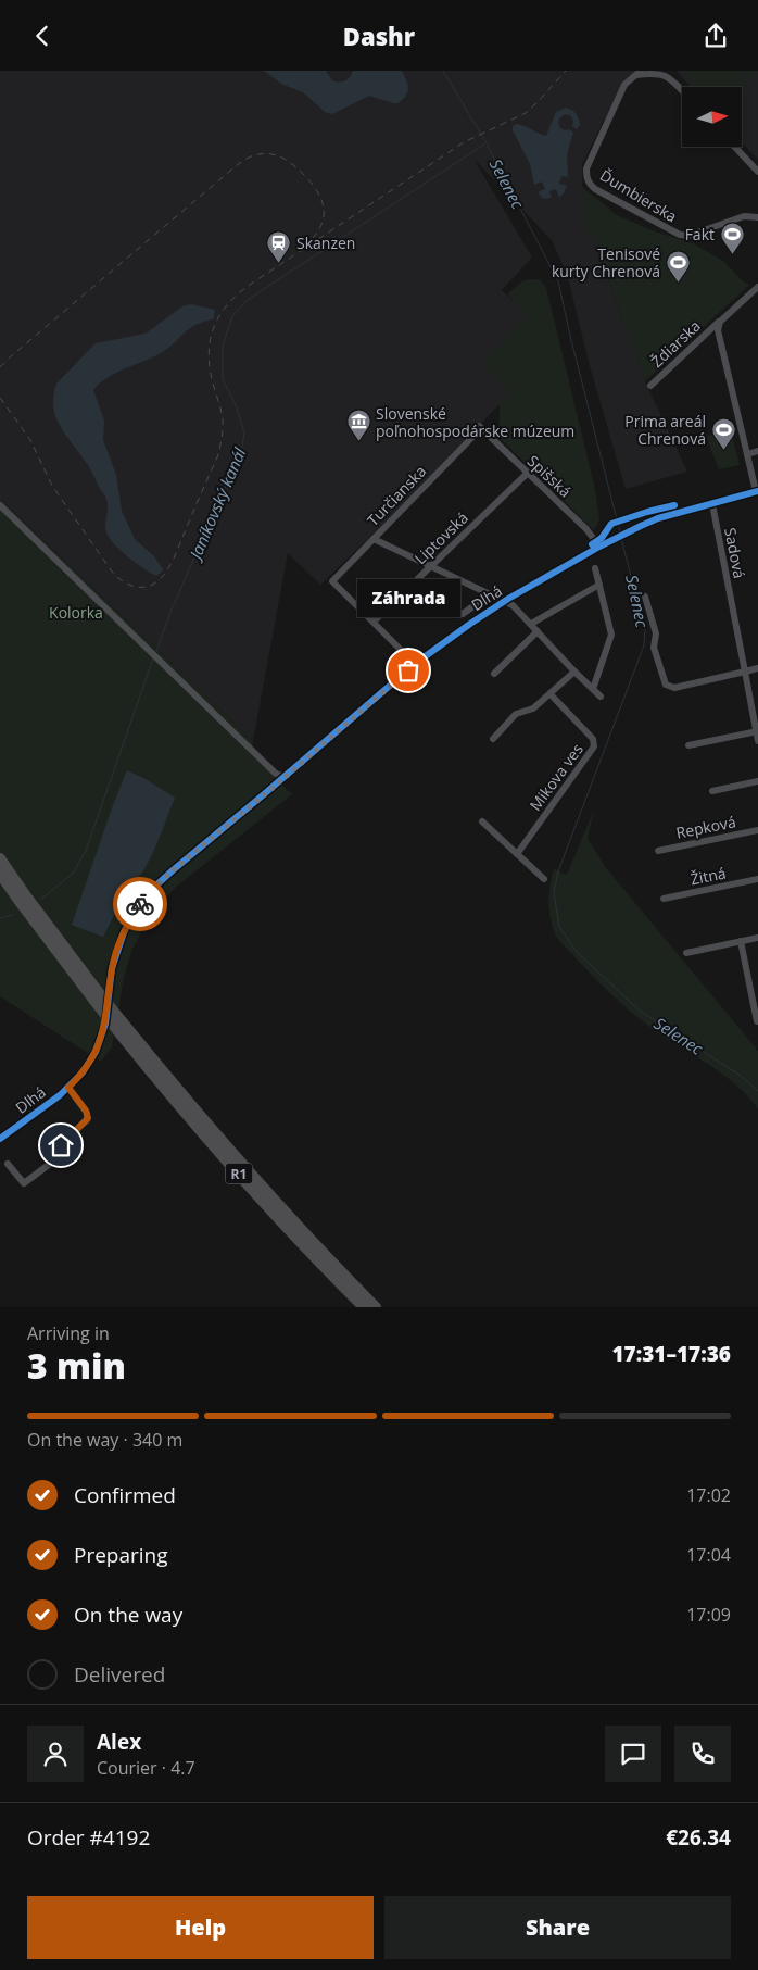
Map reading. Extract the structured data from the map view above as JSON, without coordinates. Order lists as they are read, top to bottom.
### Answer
{
  "streets": {
    "highway": ["R1"],
    "street": [
      "Ďumbierska",
      "Ždiarska",
      "Spišská",
      "Turčianska",
      "Liptovská",
      "Sadová",
      "Dlhá",
      "Mikova ves",
      "Repková",
      "Žitná"
    ]
  },
  "crossings": [
    ["Ždiarska", "Dlhá"],
    ["Spišská", "Turčianska"],
    ["Spišská", "Liptovská"],
    ["Spišská", "Dlhá"],
    ["Turčianska", "Liptovská"],
    ["Sadová", "Dlhá"]
  ],
  "water": ["Selenec", "Janíkovský kanál"],
  "parks": ["Kolorka"],
  "places": {
    "sports": ["Fakt", "Tenisové kurty Chrenová", "Prima areál Chrenová"],
    "station": ["Skanzen"],
    "museum": ["Slovenské poľnohospodárske múzeum"],
    "other": ["Záhrada"]
  },
  "north": "right",
  "page": {
    "header": "Dashr",
    "bubble": "Záhrada",
    "heading": ["3 min", "Arriving in", "17:31–17:36"],
    "panel": [
      "Alex",
      "Courier · 4.7",
      "Order #4192",
      "€26.34"
    ],
    "bar": "On the way · 340 m",
    "list": [
      ["Confirmed", "17:02"],
      ["Preparing", "17:04"],
      ["On the way", "17:09"],
      "Delivered"
    ],
    "buttons": ["Help", "Share"]
  }
}
